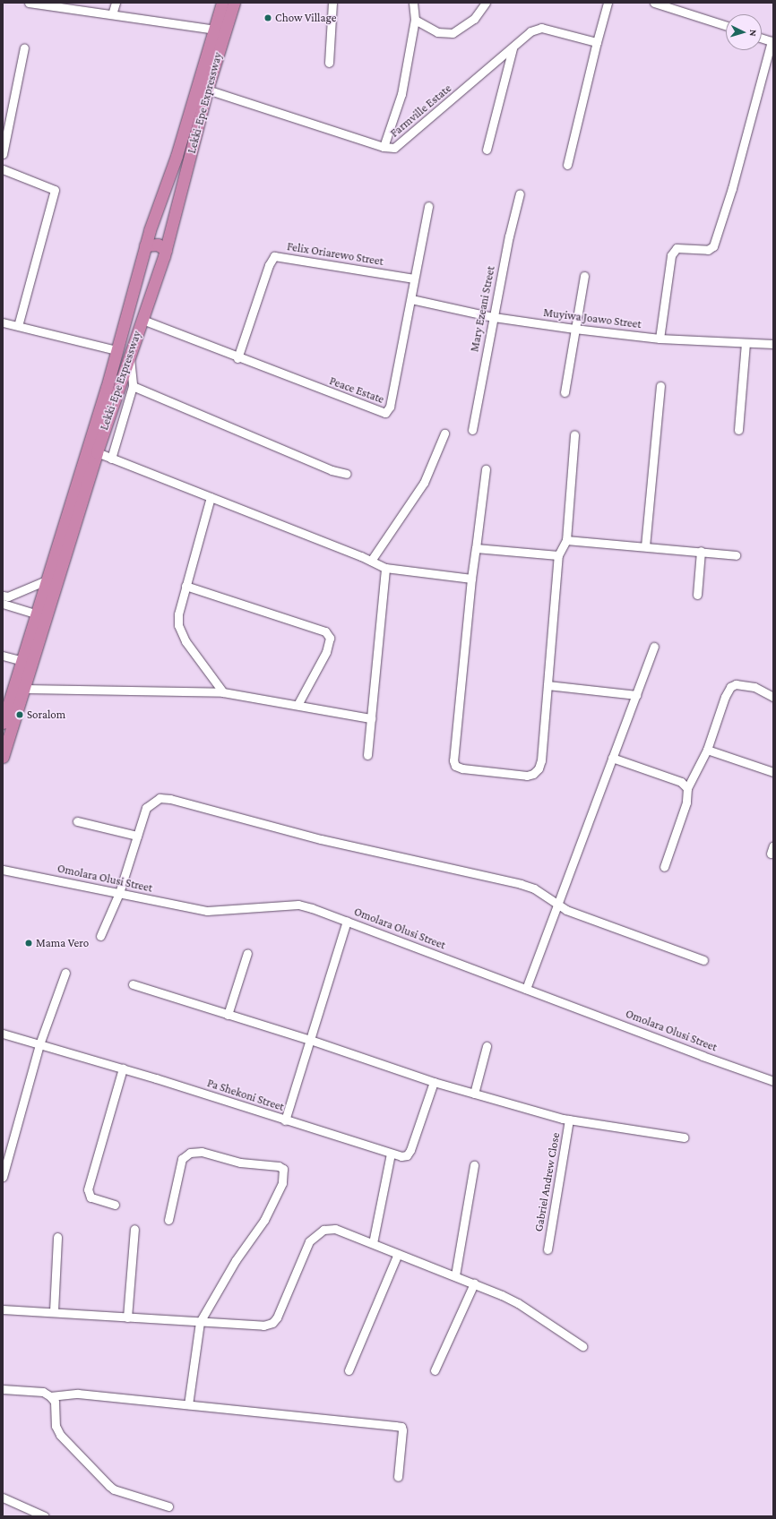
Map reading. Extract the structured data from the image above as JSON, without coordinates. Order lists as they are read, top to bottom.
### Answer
{
  "streets": {
    "highway": ["Lekki-Epe Expressway"],
    "street": [
      "Farmville Estate",
      "Felix Oriarewo Street",
      "Mary Ezeani Street",
      "Muyiwa Joawo Street",
      "Peace Estate",
      "Omolara Olusi Street",
      "Pa Shekoni Street",
      "Gabriel Andrew Close"
    ]
  },
  "crossings": [
    ["Lekki-Epe Expressway", "Farmville Estate"],
    ["Lekki-Epe Expressway", "Peace Estate"],
    ["Felix Oriarewo Street", "Peace Estate"],
    ["Mary Ezeani Street", "Muyiwa Joawo Street"],
    ["Muyiwa Joawo Street", "Peace Estate"]
  ],
  "places": ["Chow Village", "Soralom", "Mama Vero"],
  "north": "right"
}
